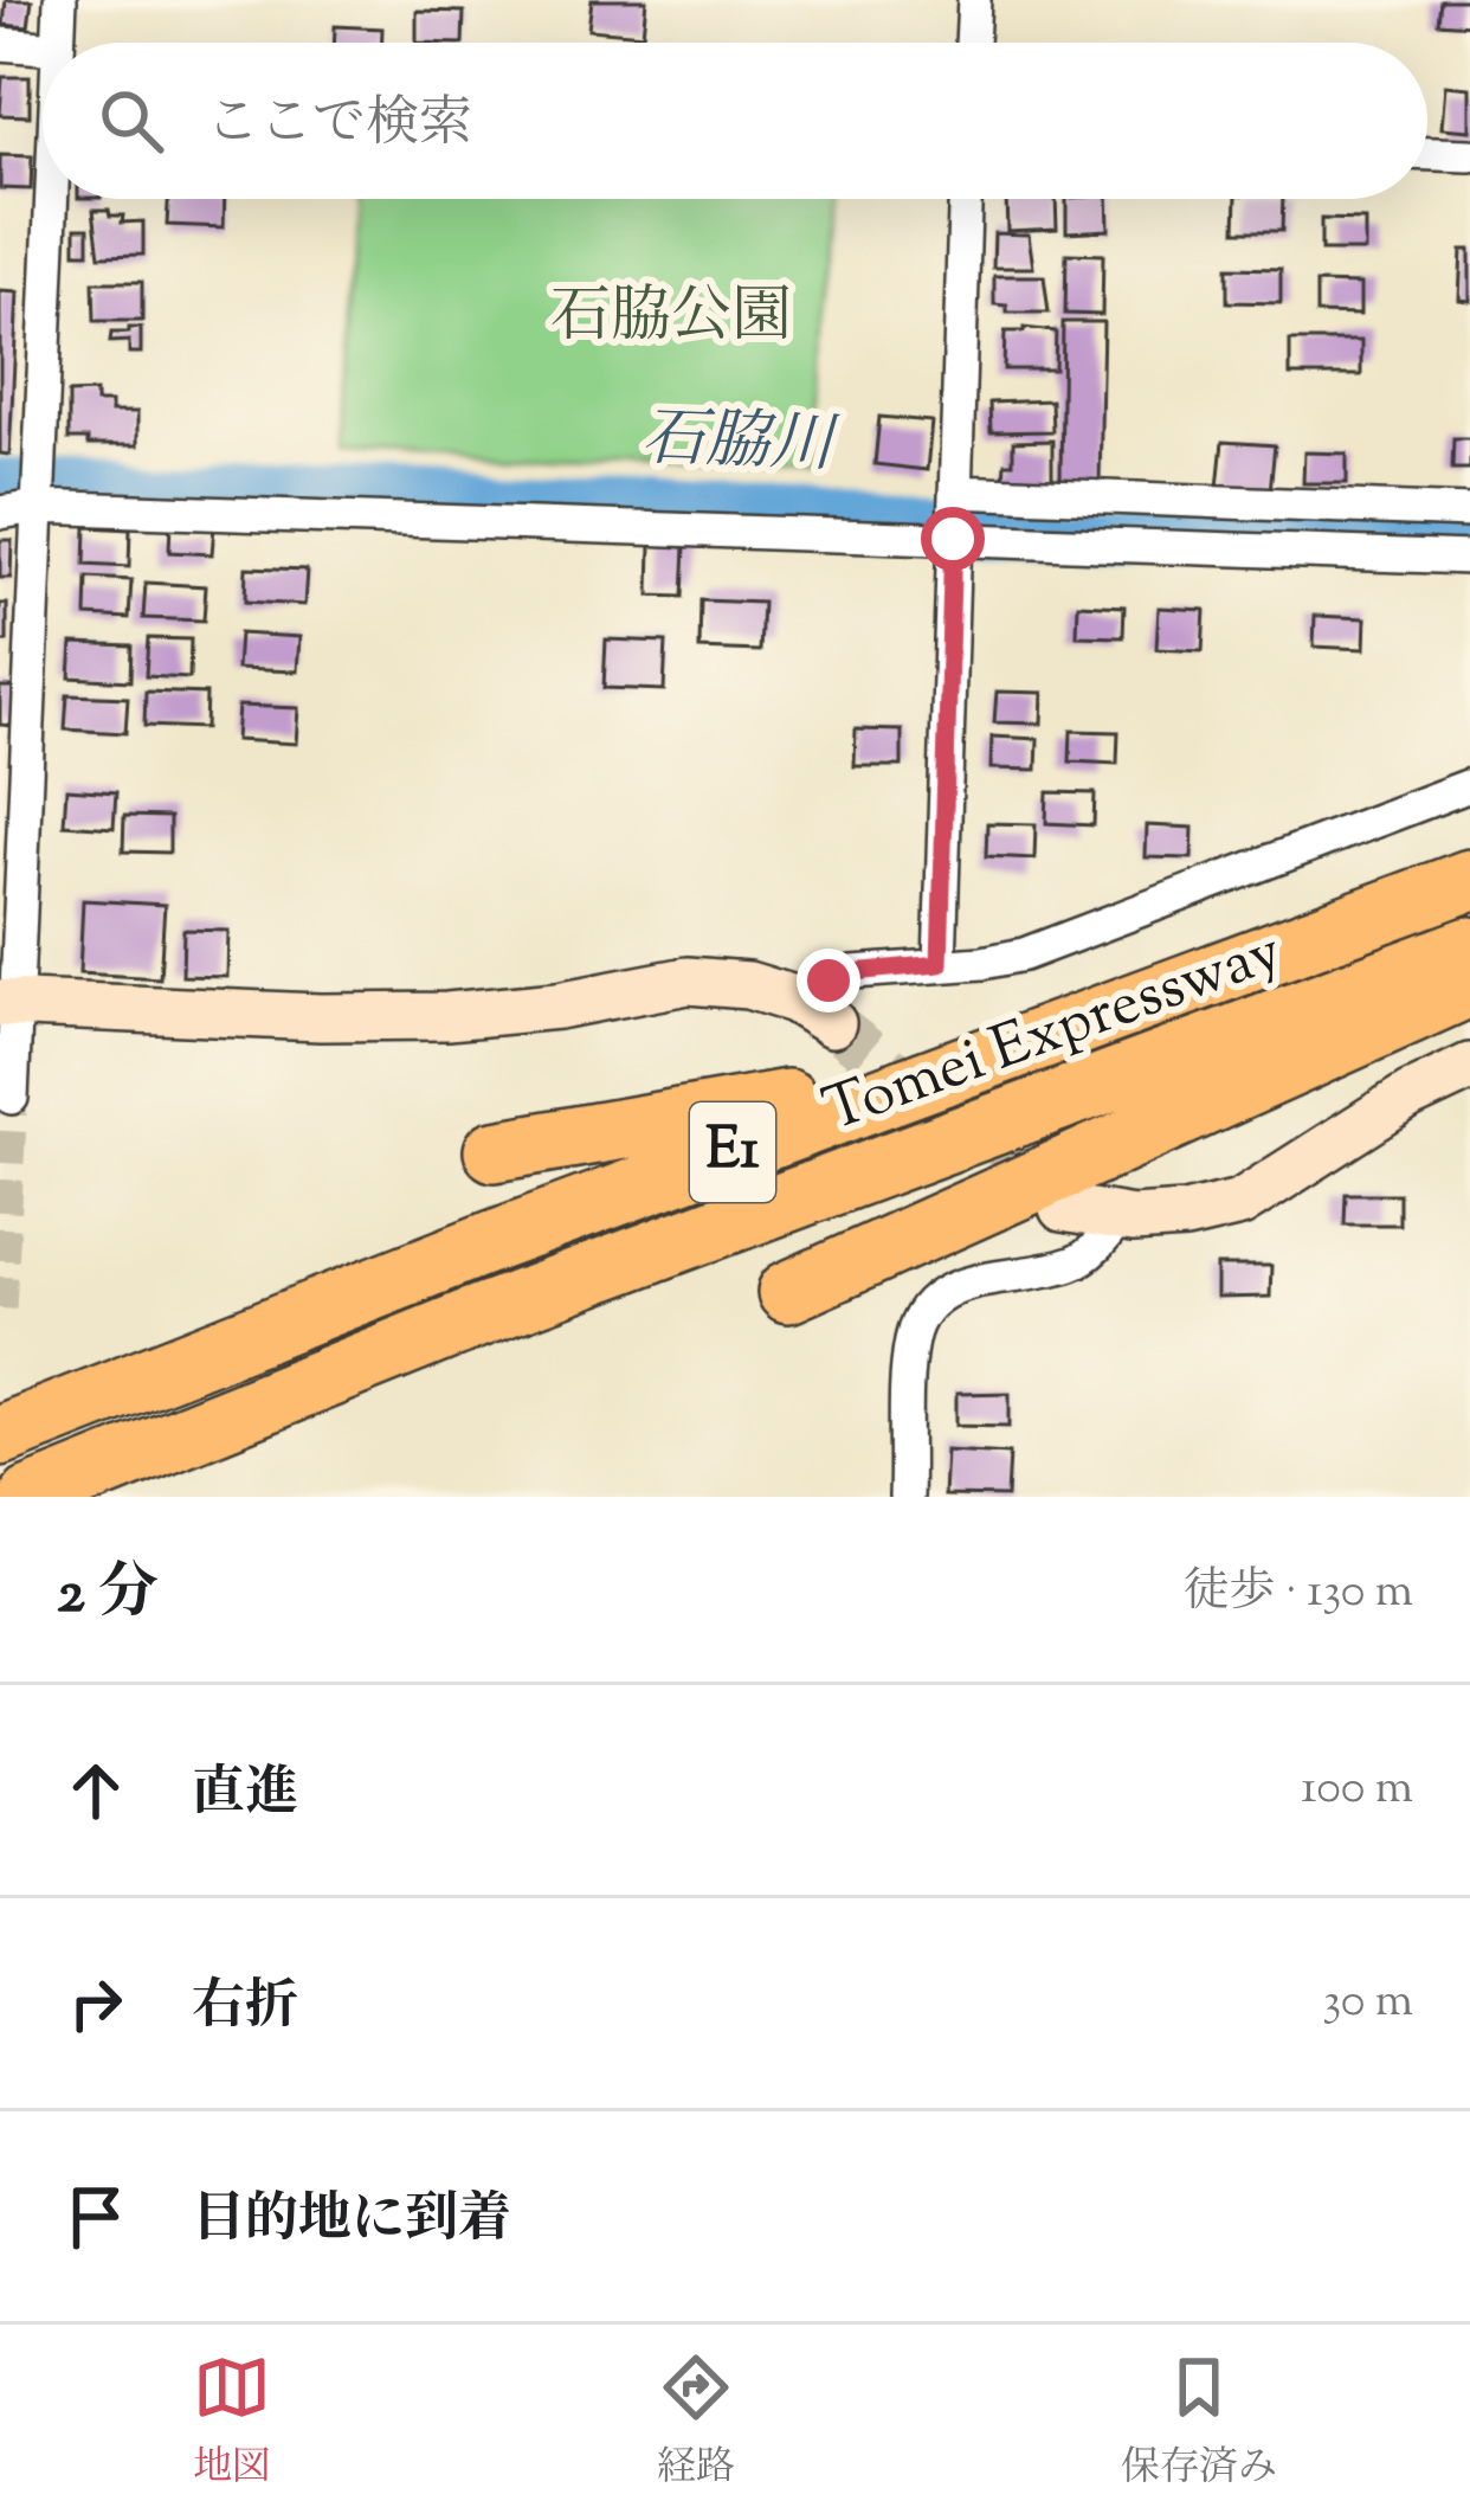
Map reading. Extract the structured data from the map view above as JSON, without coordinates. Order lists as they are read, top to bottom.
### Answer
{
  "streets": {
    "highway": ["Tomei Expressway", "E1"]
  },
  "water": ["石脇川"],
  "parks": ["石脇公園"],
  "page": {
    "search": "ここで検索",
    "heading": ["2 分", "徒歩 · 130 m"],
    "list": [
      ["直進", "100 m"],
      ["右折", "30 m"],
      "目的地に到着"
    ],
    "nav": ["地図", "経路", "保存済み"]
  }
}
